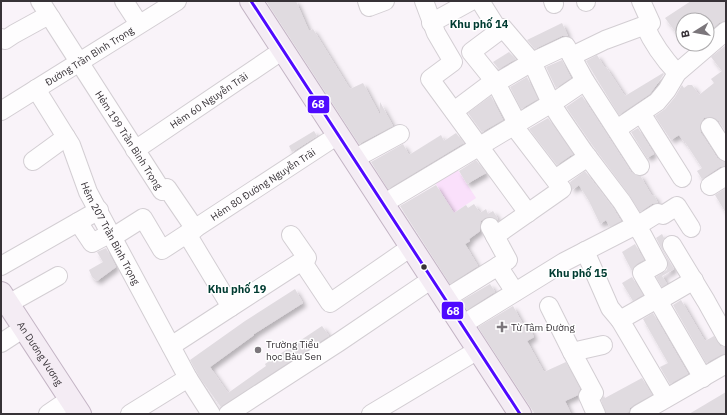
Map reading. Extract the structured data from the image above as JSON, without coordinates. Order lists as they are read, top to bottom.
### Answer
{
  "streets": {
    "main road": ["An Dương Vương"],
    "street": [
      "Đường Trần Bình Trọng",
      "Hẻm 60 Nguyễn Trãi",
      "Hẻm 199 Trần Bình Trọng",
      "Hẻm 80 Đường Nguyễn Trãi",
      "Hẻm 207 Trần Bình Trọng"
    ]
  },
  "crossings": [
    ["Đường Trần Bình Trọng", "Hẻm 199 Trần Bình Trọng"],
    ["Đường Trần Bình Trọng", "Hẻm 207 Trần Bình Trọng"],
    ["Hẻm 60 Nguyễn Trãi", "Hẻm 199 Trần Bình Trọng"],
    ["Hẻm 199 Trần Bình Trọng", "Hẻm 80 Đường Nguyễn Trãi"],
    ["Hẻm 80 Đường Nguyễn Trãi", "Hẻm 207 Trần Bình Trọng"]
  ],
  "districts": ["Khu phố 14", "Khu phố 15", "Khu phố 19"],
  "places": {
    "health": ["Từ Tâm Đường"],
    "other": ["Trường Tiểu học Bàu Sen"]
  },
  "lines": ["transit line 68"],
  "north": "left"
}
